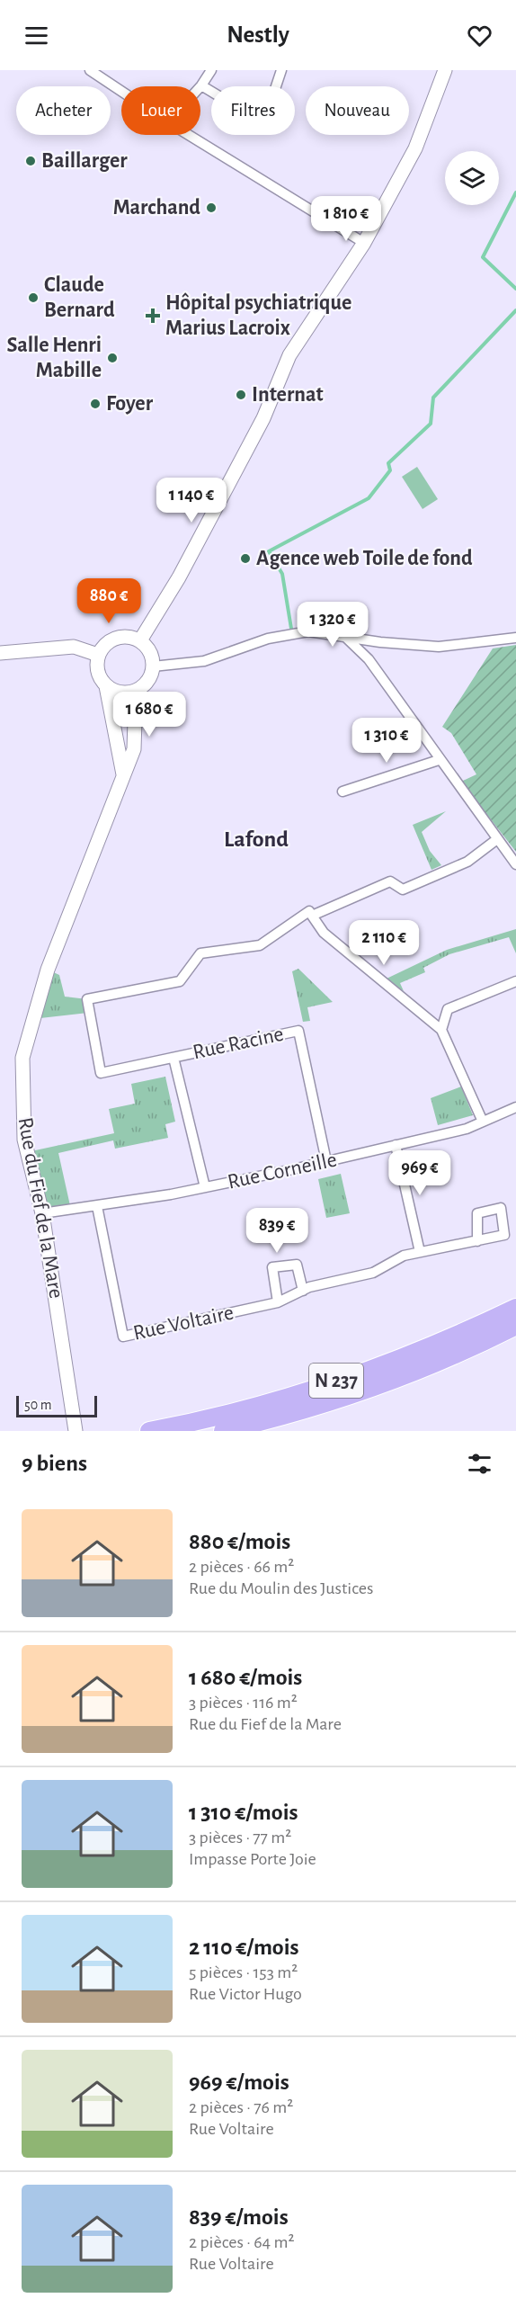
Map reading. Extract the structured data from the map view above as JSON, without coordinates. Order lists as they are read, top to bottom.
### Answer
{
  "streets": {
    "highway": ["N 237"],
    "main road": ["Rue du Fief de la Mare"],
    "street": ["Rue Racine", "Rue Corneille", "Rue Voltaire"]
  },
  "crossings": [
    ["Rue Racine", "Rue Corneille"],
    ["Rue Corneille", "Rue du Fief de la Mare"],
    ["Rue Corneille", "Rue Voltaire"]
  ],
  "districts": ["Lafond"],
  "places": {
    "other": [
      "Baillarger",
      "Marchand",
      "Claude Bernard",
      "Salle Henri Mabille",
      "Internat",
      "Foyer",
      "Agence web Toile de fond"
    ],
    "health": ["Hôpital psychiatrique Marius Lacroix"]
  },
  "scale_bar": "50 m",
  "page": {
    "header": "Nestly",
    "chip": [
      "Acheter",
      "Louer",
      "Filtres",
      "Nouveau"
    ],
    "price": [
      "1 810 €",
      "1 140 €",
      "880 €",
      "1 320 €",
      "1 680 €",
      "1 310 €",
      "2 110 €",
      "969 €",
      "839 €"
    ],
    "scale": "50 m",
    "heading": "9 biens",
    "list": [
      {
        "name": "880 €/mois",
        "note": "2 pièces · 66 m² · Rue du Moulin des Justices"
      },
      {
        "name": "1 680 €/mois",
        "note": "3 pièces · 116 m² · Rue du Fief de la Mare"
      },
      {
        "name": "1 310 €/mois",
        "note": "3 pièces · 77 m² · Impasse Porte Joie"
      },
      {
        "name": "2 110 €/mois",
        "note": "5 pièces · 153 m² · Rue Victor Hugo"
      },
      {
        "name": "969 €/mois",
        "note": "2 pièces · 76 m² · Rue Voltaire"
      },
      {
        "name": "839 €/mois",
        "note": "2 pièces · 64 m² · Rue Voltaire"
      }
    ]
  }
}
